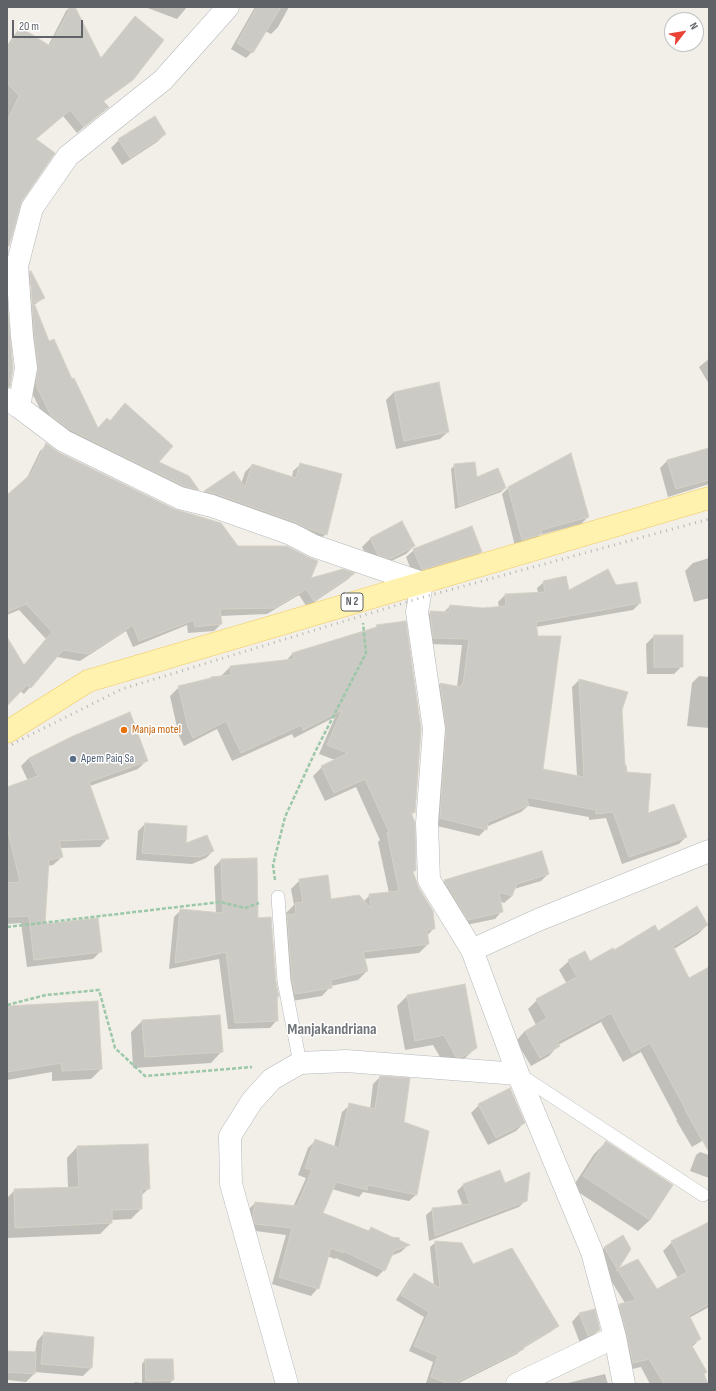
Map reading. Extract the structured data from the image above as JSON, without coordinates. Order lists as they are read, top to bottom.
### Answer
{
  "streets": {
    "main road": ["N 2"]
  },
  "districts": ["Manjakandriana"],
  "places": ["Manja motel", "Apem Paiq Sa"],
  "scale_bar": "20 m",
  "north": "top right"
}
